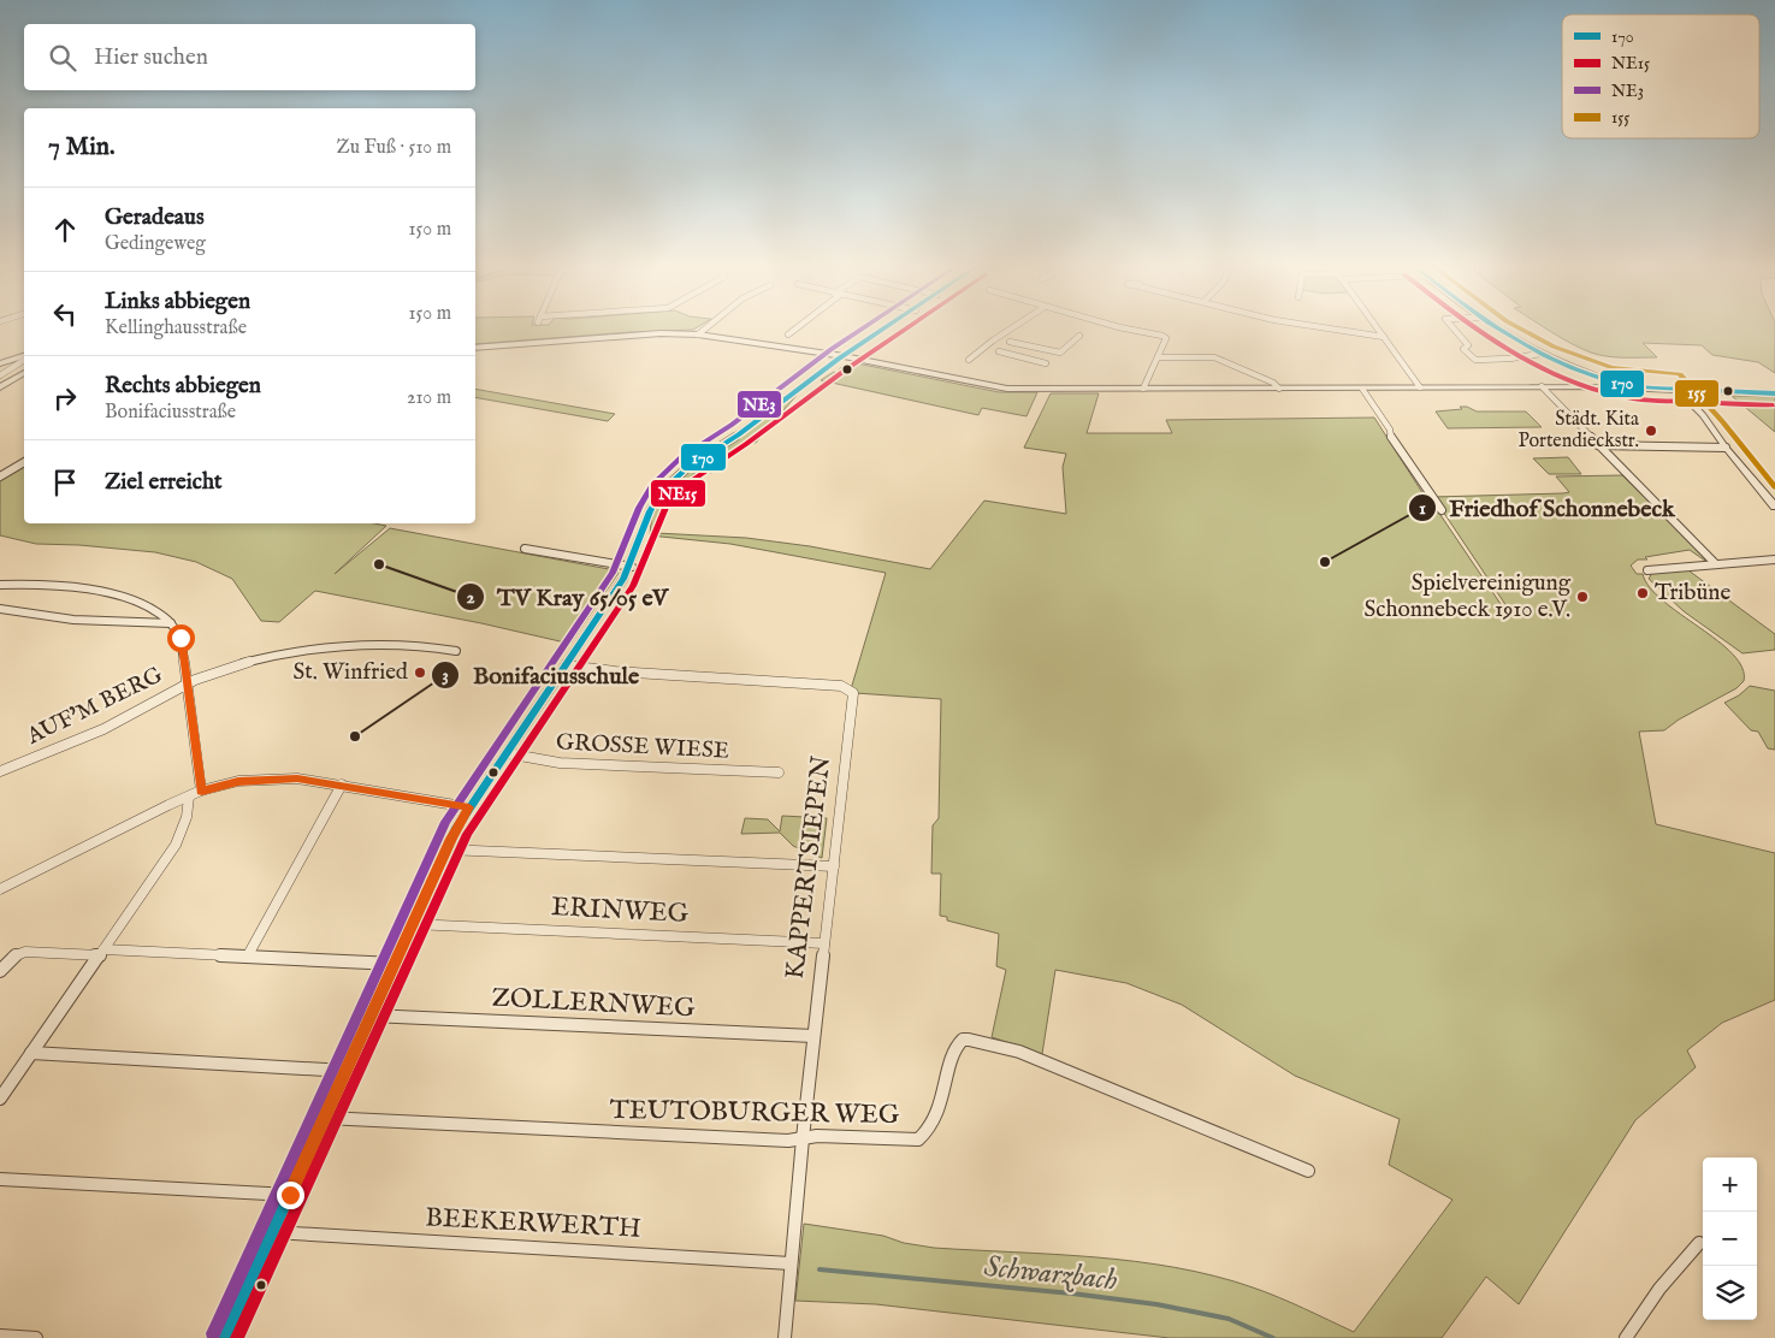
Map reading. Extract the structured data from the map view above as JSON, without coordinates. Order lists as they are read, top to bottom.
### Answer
{
  "streets": {
    "street": [
      "AUF'M BERG",
      "GROSSE WIESE",
      "KAPPERTSIEPEN",
      "ERINWEG",
      "ZOLLERNWEG",
      "TEUTOBURGER WEG",
      "BEEKERWERTH"
    ]
  },
  "crossings": [
    ["KAPPERTSIEPEN", "ERINWEG"],
    ["KAPPERTSIEPEN", "ZOLLERNWEG"],
    ["KAPPERTSIEPEN", "TEUTOBURGER WEG"],
    ["KAPPERTSIEPEN", "BEEKERWERTH"]
  ],
  "water": ["Schwarzbach"],
  "places": [
    "Städt. Kita Portendieckstr.",
    "Friedhof Schonnebeck",
    "TV Kray 65/05 eV",
    "Tribüne",
    "Spielvereinigung Schonnebeck 1910 e.V.",
    "St. Winfried",
    "Bonifaciusschule"
  ],
  "lines": [
    "transit line 170",
    "transit line NE15",
    "transit line NE3",
    "transit line 155"
  ],
  "legend": [
    "170",
    "NE15",
    "NE3",
    "155"
  ],
  "page": {
    "search": "Hier suchen",
    "heading": ["7 Min.", "Zu Fuß · 510 m"],
    "list": [
      ["Geradeaus", "Gedingeweg", "150 m"],
      ["Links abbiegen", "Kellinghausstraße", "150 m"],
      ["Rechts abbiegen", "Bonifaciusstraße", "210 m"],
      "Ziel erreicht"
    ],
    "map_buttons": ["+", "−"]
  }
}
